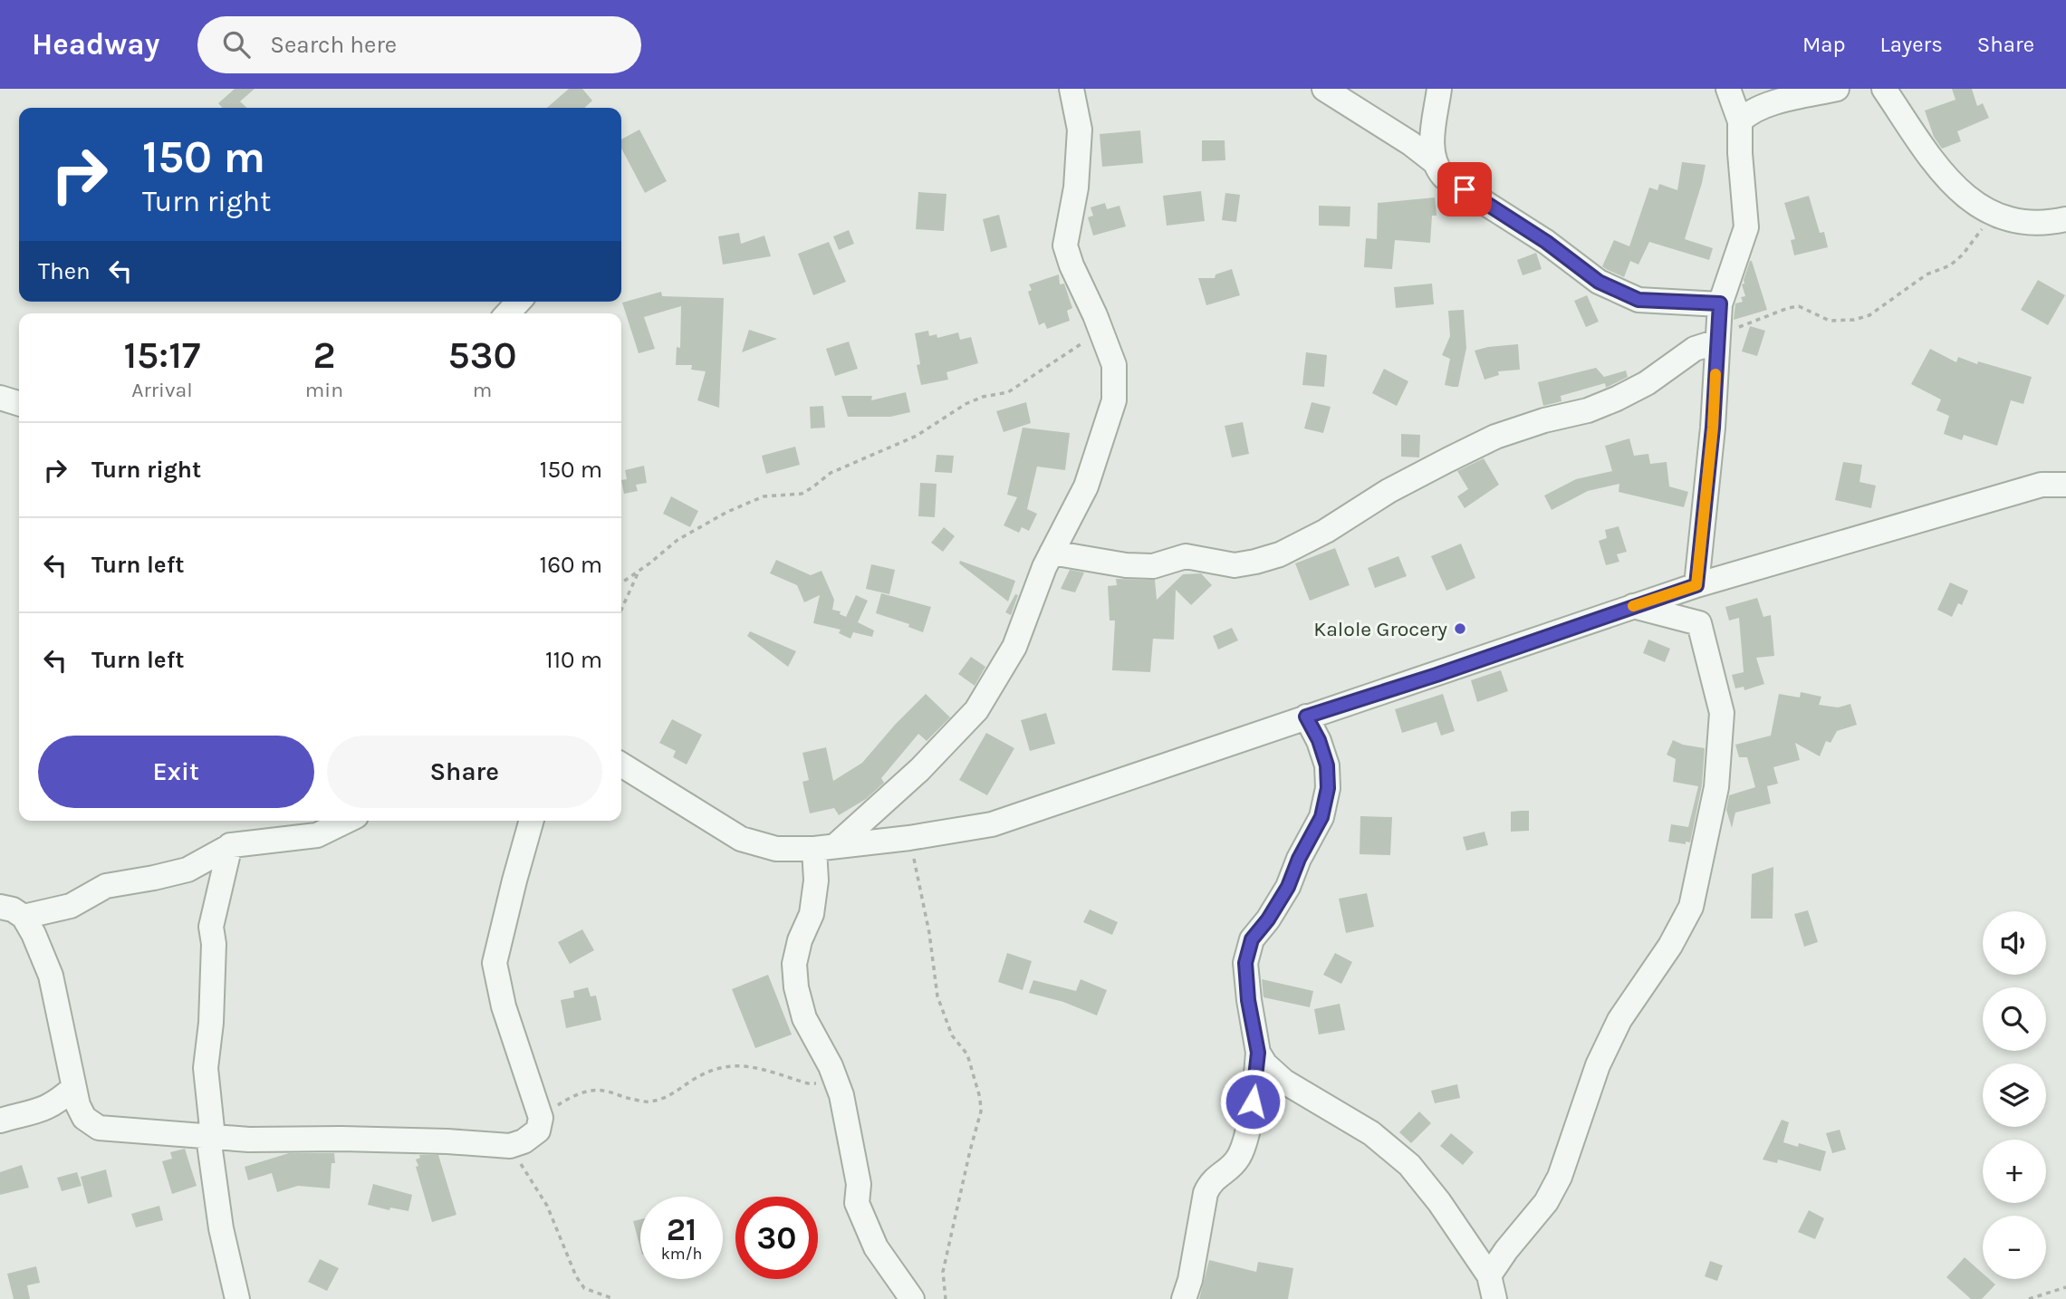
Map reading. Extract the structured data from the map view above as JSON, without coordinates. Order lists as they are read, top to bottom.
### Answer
{
  "places": ["Kalole Grocery"],
  "page": {
    "header": "Headway",
    "search": "Search here",
    "nav": ["Map", "Layers", "Share"],
    "turn": ["150 m", "Turn right"],
    "then": "Then",
    "eta": [
      "15:17",
      "Arrival",
      "2",
      "min",
      "530",
      "m"
    ],
    "list": [
      {
        "name": "Turn right",
        "value": "150 m"
      },
      {
        "name": "Turn left",
        "value": "160 m"
      },
      {
        "name": "Turn left",
        "value": "110 m"
      }
    ],
    "buttons": ["Exit", "Share"],
    "map_buttons": ["+", "−"],
    "speed": "21 km/h",
    "limit": "30"
  }
}
